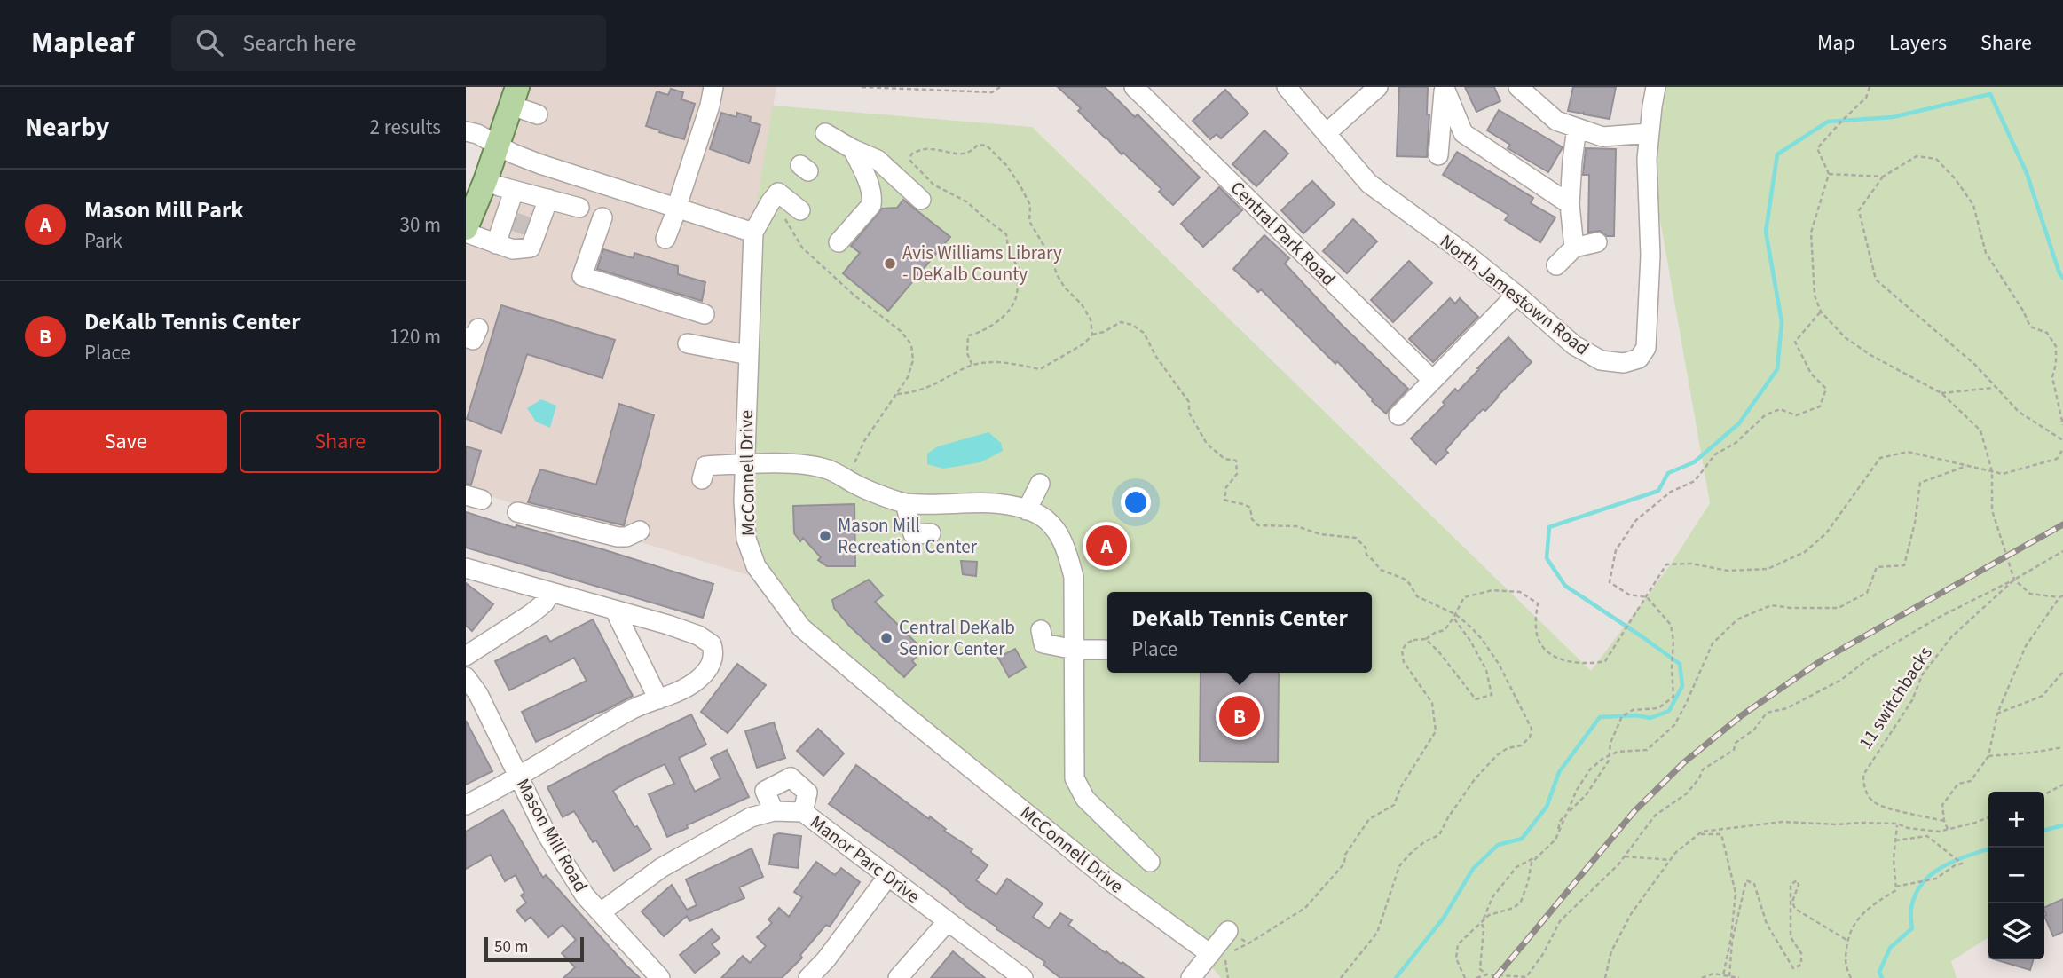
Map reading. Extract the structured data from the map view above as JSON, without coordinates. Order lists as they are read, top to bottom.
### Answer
{
  "streets": {
    "street": [
      "Central Park Road",
      "North Jamestown Road",
      "McConnell Drive",
      "Mason Mill Road",
      "Manor Parc Drive"
    ],
    "path": ["11 switchbacks"]
  },
  "crossings": [
    ["Mason Mill Road", "Manor Parc Drive"]
  ],
  "places": ["Avis Williams Library - DeKalb County", "Mason Mill Recreation Center", "Central DeKalb Senior Center"],
  "scale_bar": "50 m",
  "page": {
    "header": "Mapleaf",
    "search": "Search here",
    "nav": ["Map", "Layers", "Share"],
    "heading": ["Nearby", "2 results"],
    "list": [
      {
        "mark": "A",
        "name": "Mason Mill Park",
        "note": "Park",
        "value": "30 m"
      },
      {
        "mark": "B",
        "name": "DeKalb Tennis Center",
        "note": "Place",
        "value": "120 m"
      }
    ],
    "buttons": ["Save", "Share"],
    "pins": ["A", "B"],
    "popup": ["DeKalb Tennis Center", "Place"],
    "map_buttons": ["+", "−"],
    "scale": "50 m"
  }
}
